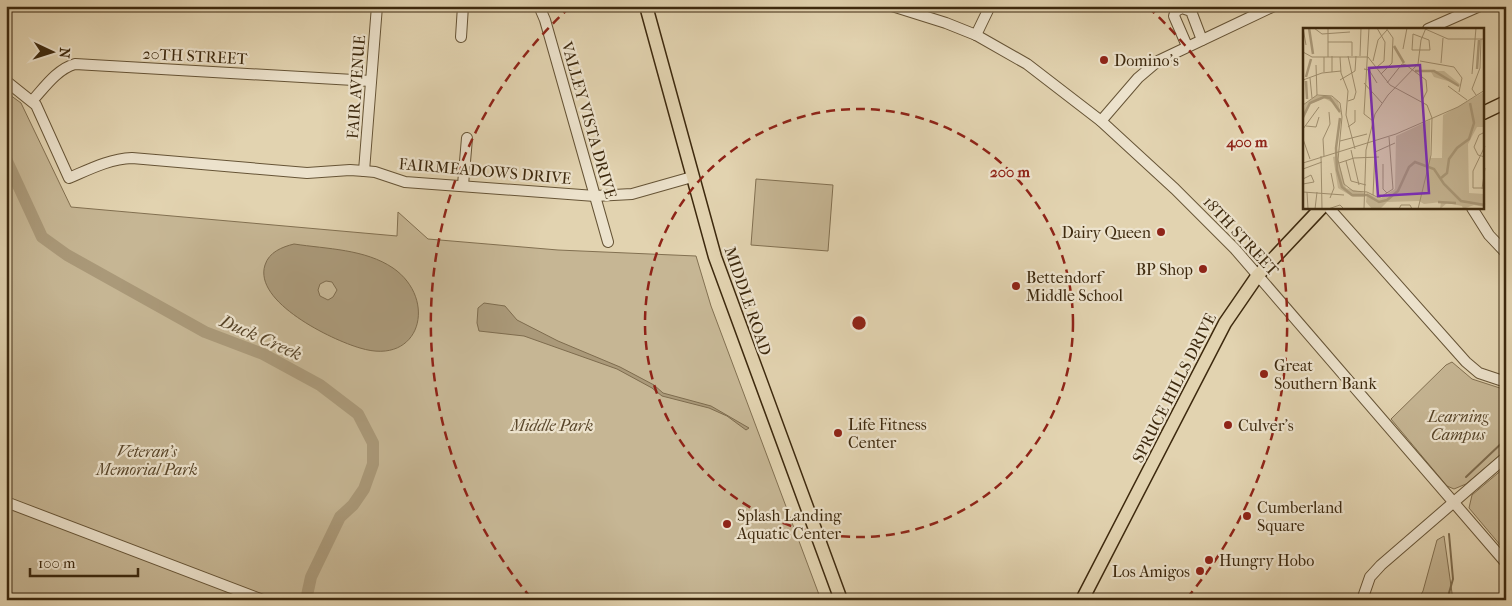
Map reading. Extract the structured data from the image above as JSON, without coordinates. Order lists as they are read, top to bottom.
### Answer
{
  "streets": {
    "main road": ["MIDDLE ROAD", "SPRUCE HILLS DRIVE"],
    "street": [
      "20TH STREET",
      "FAIR AVENUE",
      "VALLEY VISTA DRIVE",
      "FAIRMEADOWS DRIVE",
      "18TH STREET"
    ]
  },
  "crossings": [
    ["20TH STREET", "FAIR AVENUE"],
    ["20TH STREET", "FAIRMEADOWS DRIVE"],
    ["FAIR AVENUE", "FAIRMEADOWS DRIVE"],
    ["VALLEY VISTA DRIVE", "FAIRMEADOWS DRIVE"],
    ["FAIRMEADOWS DRIVE", "MIDDLE ROAD"],
    ["18TH STREET", "SPRUCE HILLS DRIVE"]
  ],
  "water": ["Duck Creek"],
  "parks": ["Learning Campus", "Middle Park", "Veteran's Memorial Park"],
  "places": [
    "Domino's",
    "Dairy Queen",
    "BP Shop",
    "Bettendorf Middle School",
    "Great Southern Bank",
    "Culver's",
    "Life Fitness Center",
    "Cumberland Square",
    "Splash Landing Aquatic Center",
    "Hungry Hobo",
    "Los Amigos"
  ],
  "scale_bar": "100 m",
  "north": "right",
  "rings": ["400 m", "200 m"]
}
